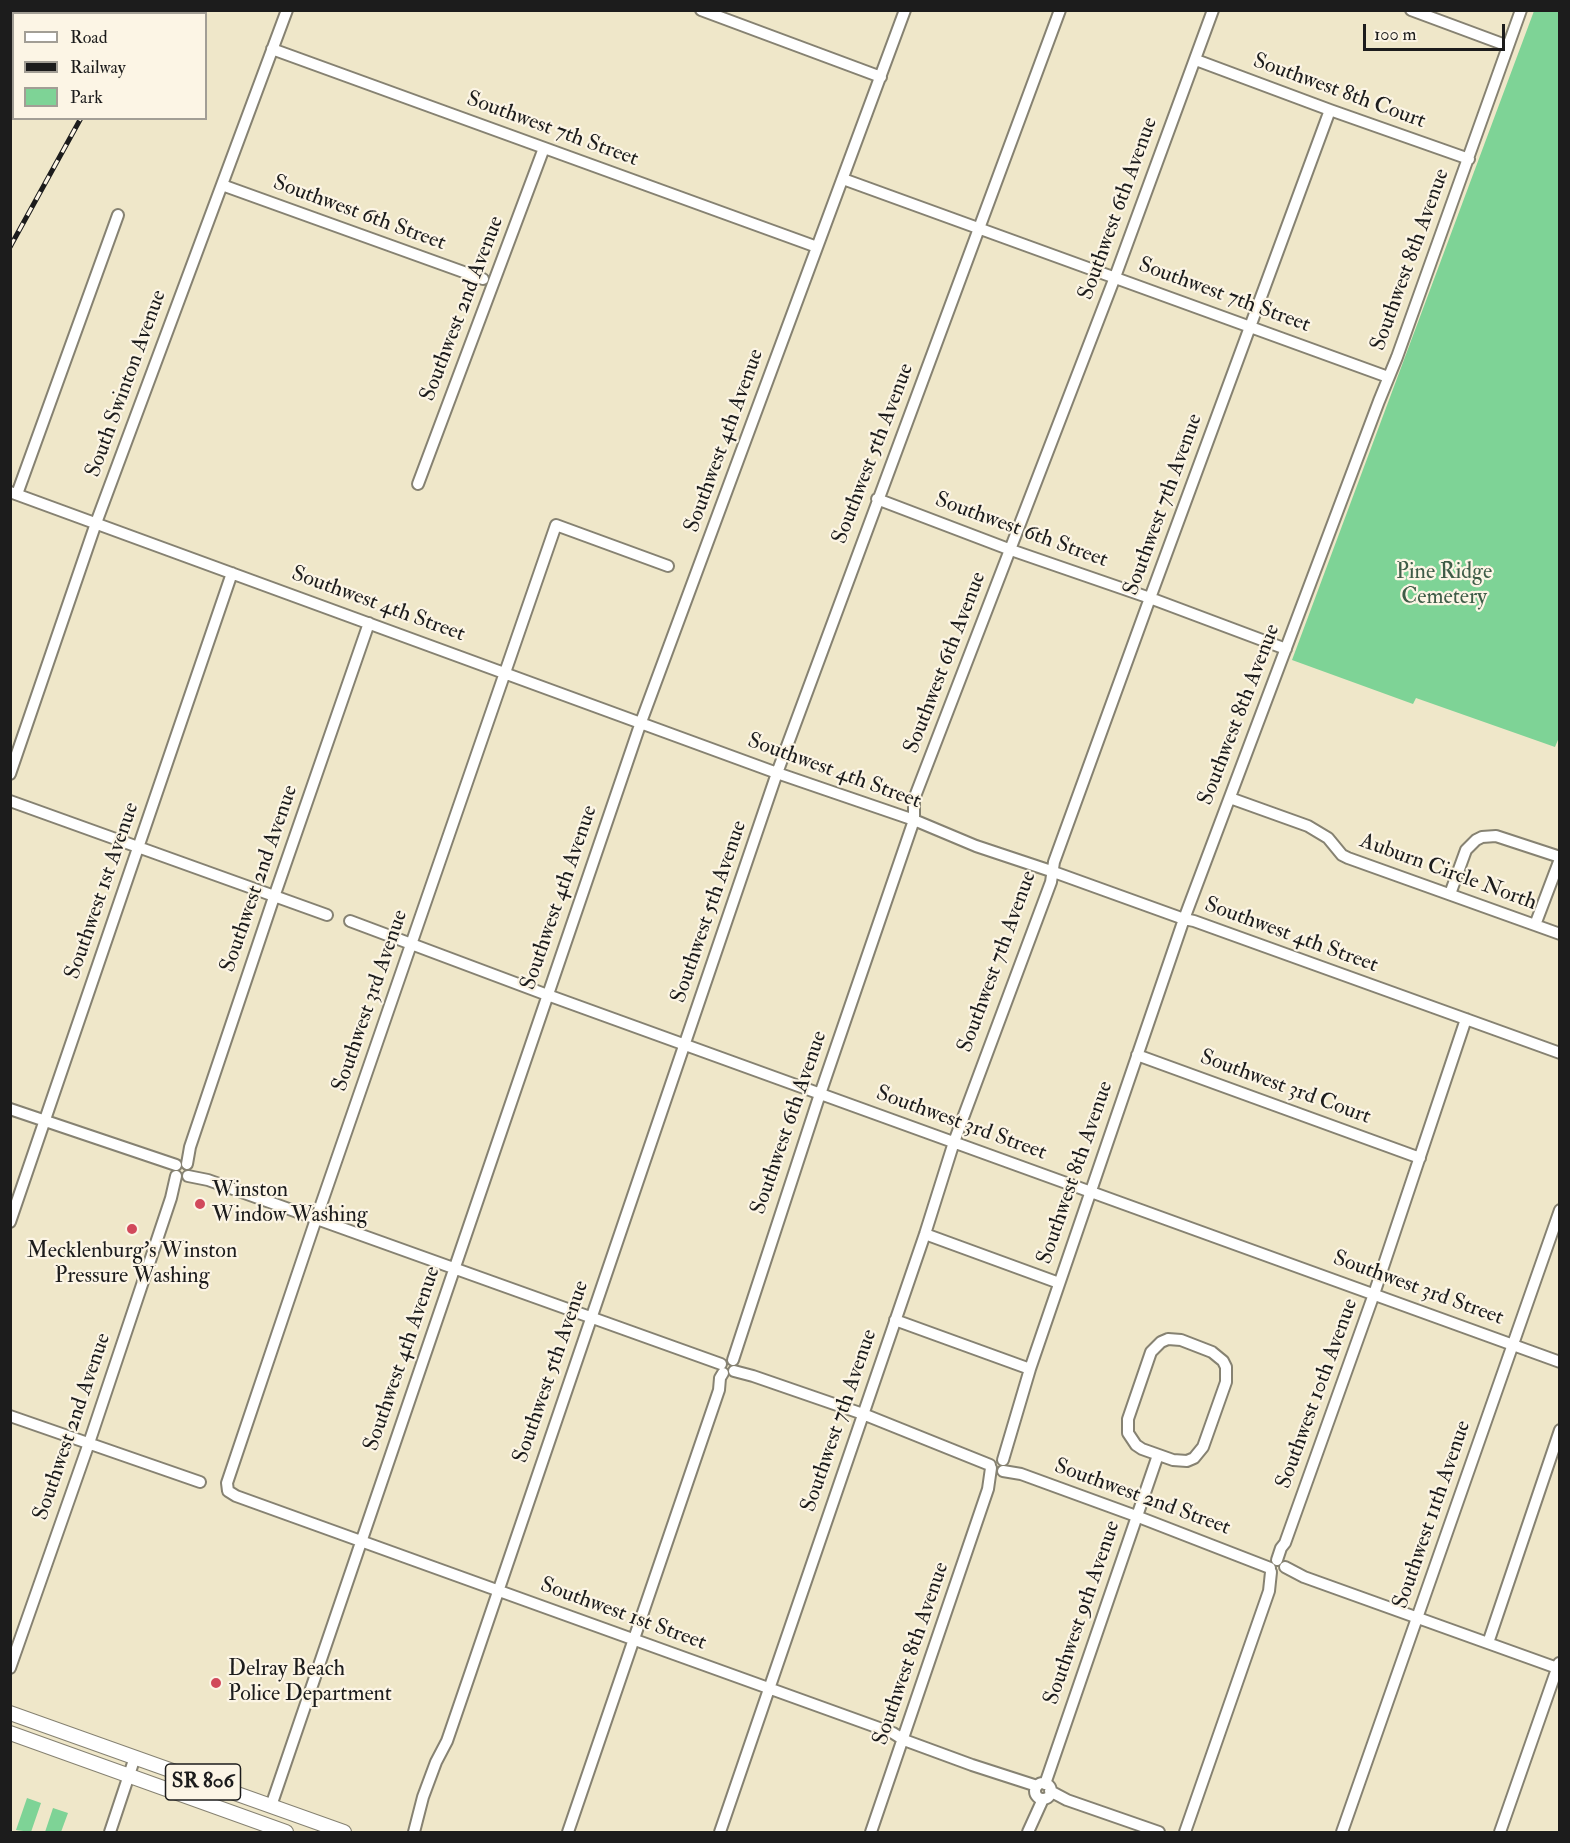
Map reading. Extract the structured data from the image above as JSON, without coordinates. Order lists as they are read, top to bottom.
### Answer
{
  "streets": {
    "main road": ["SR 806"],
    "street": [
      "Southwest 8th Court",
      "Southwest 7th Street",
      "Southwest 6th Avenue",
      "Southwest 6th Street",
      "Southwest 8th Avenue",
      "Southwest 2nd Avenue",
      "South Swinton Avenue",
      "Southwest 4th Avenue",
      "Southwest 5th Avenue",
      "Southwest 7th Avenue",
      "Southwest 4th Street",
      "Auburn Circle North",
      "Southwest 1st Avenue",
      "Southwest 3rd Avenue",
      "Southwest 3rd Court",
      "Southwest 3rd Street",
      "Southwest 10th Avenue",
      "Southwest 2nd Street",
      "Southwest 11th Avenue",
      "Southwest 9th Avenue",
      "Southwest 1st Street"
    ]
  },
  "crossings": [
    ["Southwest 8th Court", "Southwest 6th Avenue"],
    ["Southwest 8th Court", "Southwest 8th Avenue"],
    ["Southwest 8th Court", "Southwest 7th Avenue"],
    ["Southwest 7th Street", "Southwest 6th Avenue"],
    ["Southwest 7th Street", "Southwest 8th Avenue"],
    ["Southwest 7th Street", "Southwest 2nd Avenue"],
    ["Southwest 7th Street", "South Swinton Avenue"],
    ["Southwest 7th Street", "Southwest 4th Avenue"],
    ["Southwest 7th Street", "Southwest 5th Avenue"],
    ["Southwest 7th Street", "Southwest 7th Avenue"],
    ["Southwest 6th Avenue", "Southwest 6th Street"],
    ["Southwest 6th Avenue", "Southwest 4th Street"],
    ["Southwest 6th Avenue", "Southwest 3rd Street"],
    ["Southwest 6th Avenue", "Southwest 2nd Street"],
    ["Southwest 6th Avenue", "Southwest 1st Street"],
    ["Southwest 6th Street", "Southwest 8th Avenue"],
    ["Southwest 6th Street", "South Swinton Avenue"],
    ["Southwest 6th Street", "Southwest 5th Avenue"],
    ["Southwest 6th Street", "Southwest 7th Avenue"],
    ["Southwest 8th Avenue", "Southwest 4th Street"],
    ["Southwest 8th Avenue", "Auburn Circle North"],
    ["Southwest 8th Avenue", "Southwest 3rd Court"],
    ["Southwest 8th Avenue", "Southwest 3rd Street"],
    ["Southwest 8th Avenue", "Southwest 2nd Street"],
    ["Southwest 8th Avenue", "Southwest 1st Street"],
    ["Southwest 2nd Avenue", "Southwest 4th Street"],
    ["Southwest 2nd Avenue", "Southwest 2nd Street"],
    ["South Swinton Avenue", "Southwest 4th Street"],
    ["Southwest 4th Avenue", "Southwest 4th Street"],
    ["Southwest 4th Avenue", "Southwest 3rd Street"],
    ["Southwest 4th Avenue", "Southwest 2nd Street"],
    ["Southwest 4th Avenue", "Southwest 1st Street"],
    ["Southwest 4th Avenue", "SR 806"],
    ["Southwest 5th Avenue", "Southwest 4th Street"],
    ["Southwest 5th Avenue", "Southwest 3rd Street"],
    ["Southwest 5th Avenue", "Southwest 2nd Street"],
    ["Southwest 5th Avenue", "Southwest 1st Street"],
    ["Southwest 7th Avenue", "Southwest 4th Street"],
    ["Southwest 7th Avenue", "Southwest 3rd Street"],
    ["Southwest 7th Avenue", "Southwest 2nd Street"],
    ["Southwest 7th Avenue", "Southwest 1st Street"],
    ["Southwest 4th Street", "Southwest 1st Avenue"],
    ["Southwest 4th Street", "Southwest 3rd Avenue"],
    ["Southwest 4th Street", "Southwest 10th Avenue"],
    ["Southwest 1st Avenue", "Southwest 2nd Street"],
    ["Southwest 3rd Avenue", "Southwest 3rd Street"],
    ["Southwest 3rd Avenue", "Southwest 2nd Street"],
    ["Southwest 3rd Avenue", "Southwest 1st Street"],
    ["Southwest 3rd Court", "Southwest 10th Avenue"],
    ["Southwest 3rd Street", "Southwest 10th Avenue"],
    ["Southwest 3rd Street", "Southwest 11th Avenue"],
    ["Southwest 10th Avenue", "Southwest 2nd Street"],
    ["Southwest 2nd Street", "Southwest 11th Avenue"],
    ["Southwest 2nd Street", "Southwest 9th Avenue"],
    ["Southwest 9th Avenue", "Southwest 1st Street"]
  ],
  "parks": ["Pine Ridge Cemetery"],
  "places": ["Winston Window Washing", "Mecklenburg's Winston Pressure Washing", "Delray Beach Police Department"],
  "legend": ["Road", "Railway", "Park"],
  "scale_bar": "100 m"
}
